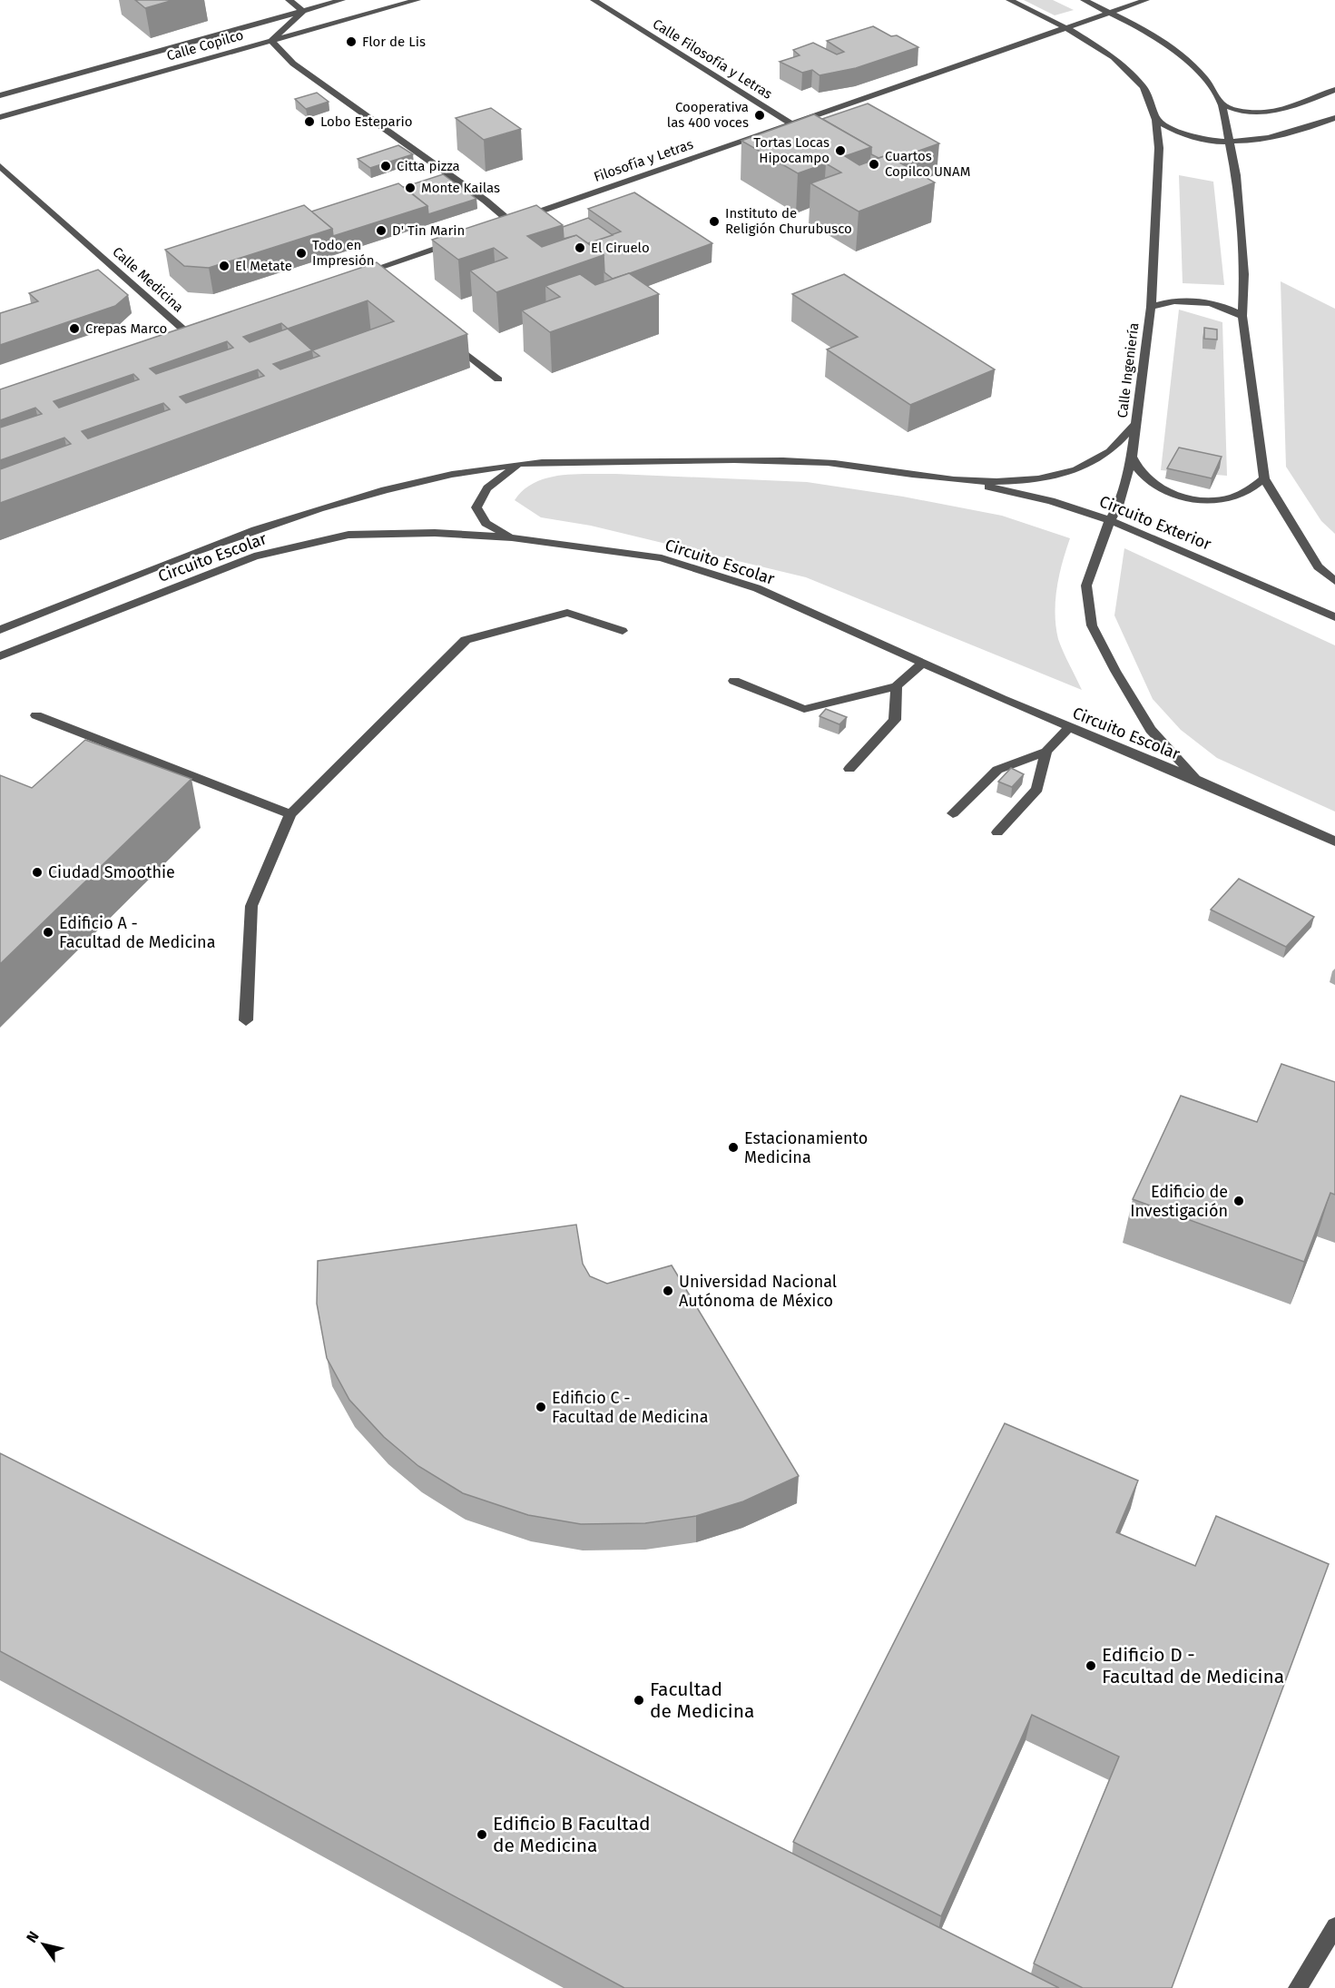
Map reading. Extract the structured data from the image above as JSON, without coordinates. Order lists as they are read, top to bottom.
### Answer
{
  "streets": {
    "street": [
      "Calle Copilco",
      "Calle Filosofía y Letras",
      "Filosofía y Letras",
      "Calle Medicina",
      "Calle Ingeniería",
      "Circuito Exterior",
      "Circuito Escolar"
    ]
  },
  "crossings": [
    ["Calle Copilco", "Filosofía y Letras"],
    ["Calle Filosofía y Letras", "Filosofía y Letras"],
    ["Filosofía y Letras", "Calle Ingeniería"],
    ["Calle Ingeniería", "Circuito Exterior"],
    ["Calle Ingeniería", "Circuito Escolar"],
    ["Circuito Exterior", "Circuito Escolar"]
  ],
  "places": [
    "Flor de Lis",
    "Cooperativa las 400 voces",
    "Lobo Estepario",
    "Tortas Locas Hipocampo",
    "Cuartos Copilco UNAM",
    "Citta pizza",
    "Monte Kailas",
    "Instituto de Religión Churubusco",
    "D' Tin Marin",
    "El Ciruelo",
    "Todo en Impresión",
    "El Metate",
    "Crepas Marco",
    "Ciudad Smoothie",
    "Edificio A - Facultad de Medicina",
    "Estacionamiento Medicina",
    "Edificio de Investigación",
    "Universidad Nacional Autónoma de México",
    "Edificio C - Facultad de Medicina",
    "Edificio D - Facultad de Medicina",
    "Facultad de Medicina",
    "Edificio B Facultad de Medicina"
  ],
  "north": "top left"
}
